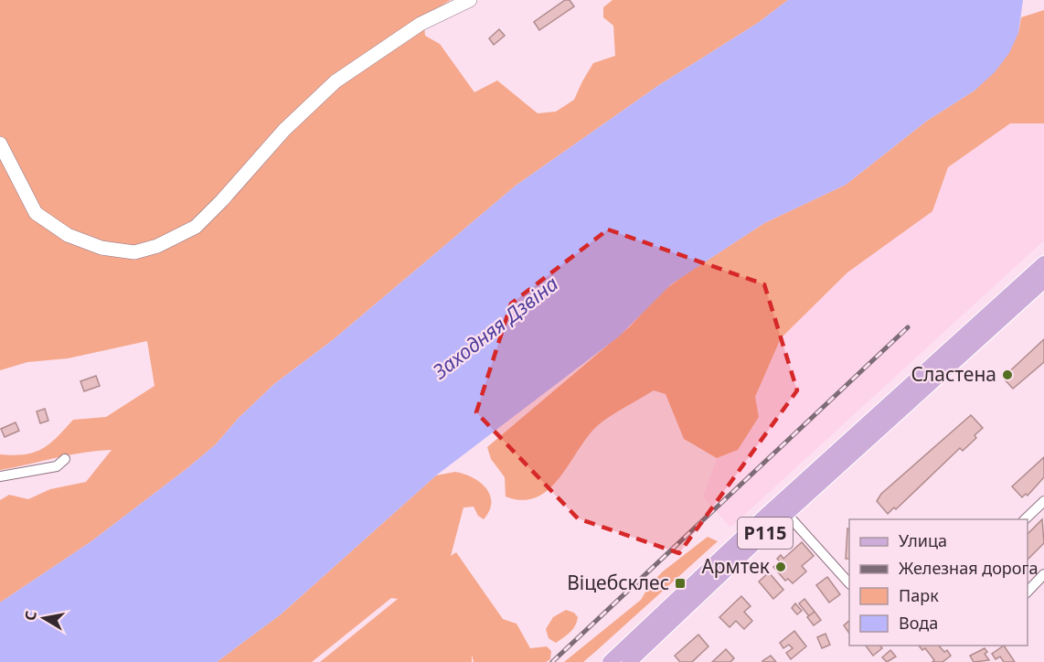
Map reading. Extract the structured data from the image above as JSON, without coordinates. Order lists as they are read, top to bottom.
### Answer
{
  "streets": {
    "main road": ["Р115"]
  },
  "water": ["Заходняя Дзвіна"],
  "places": {
    "other": ["Сластена", "Армтек"],
    "transit": ["Віцебсклес"]
  },
  "legend": [
    "Улица",
    "Железная дорога",
    "Парк",
    "Вода"
  ],
  "north": "left"
}
